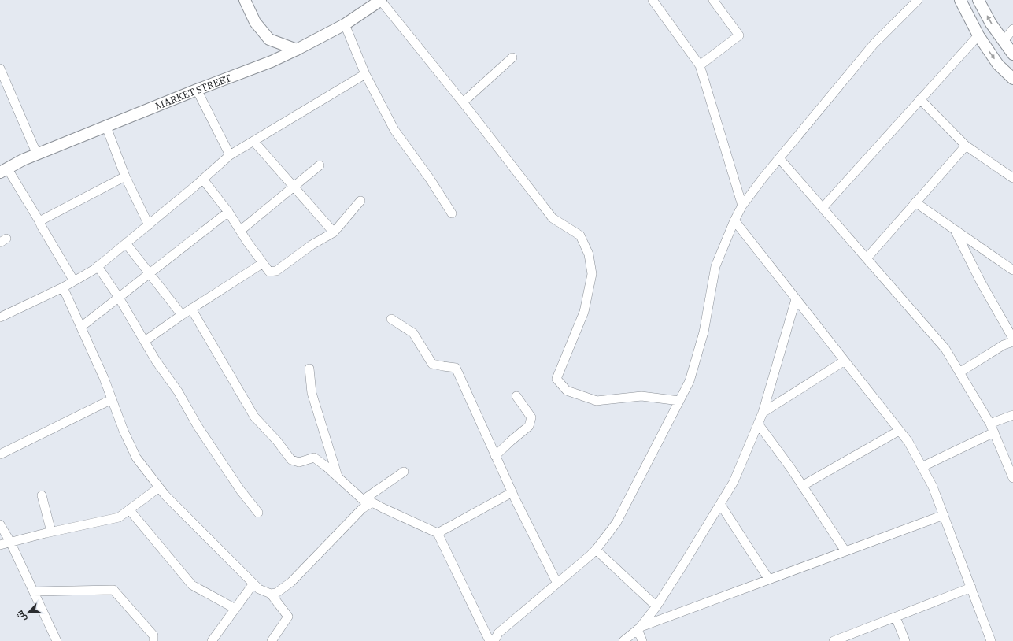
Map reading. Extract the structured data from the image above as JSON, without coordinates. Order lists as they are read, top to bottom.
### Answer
{
  "streets": {
    "street": ["MARKET STREET"]
  },
  "north": "bottom left"
}
